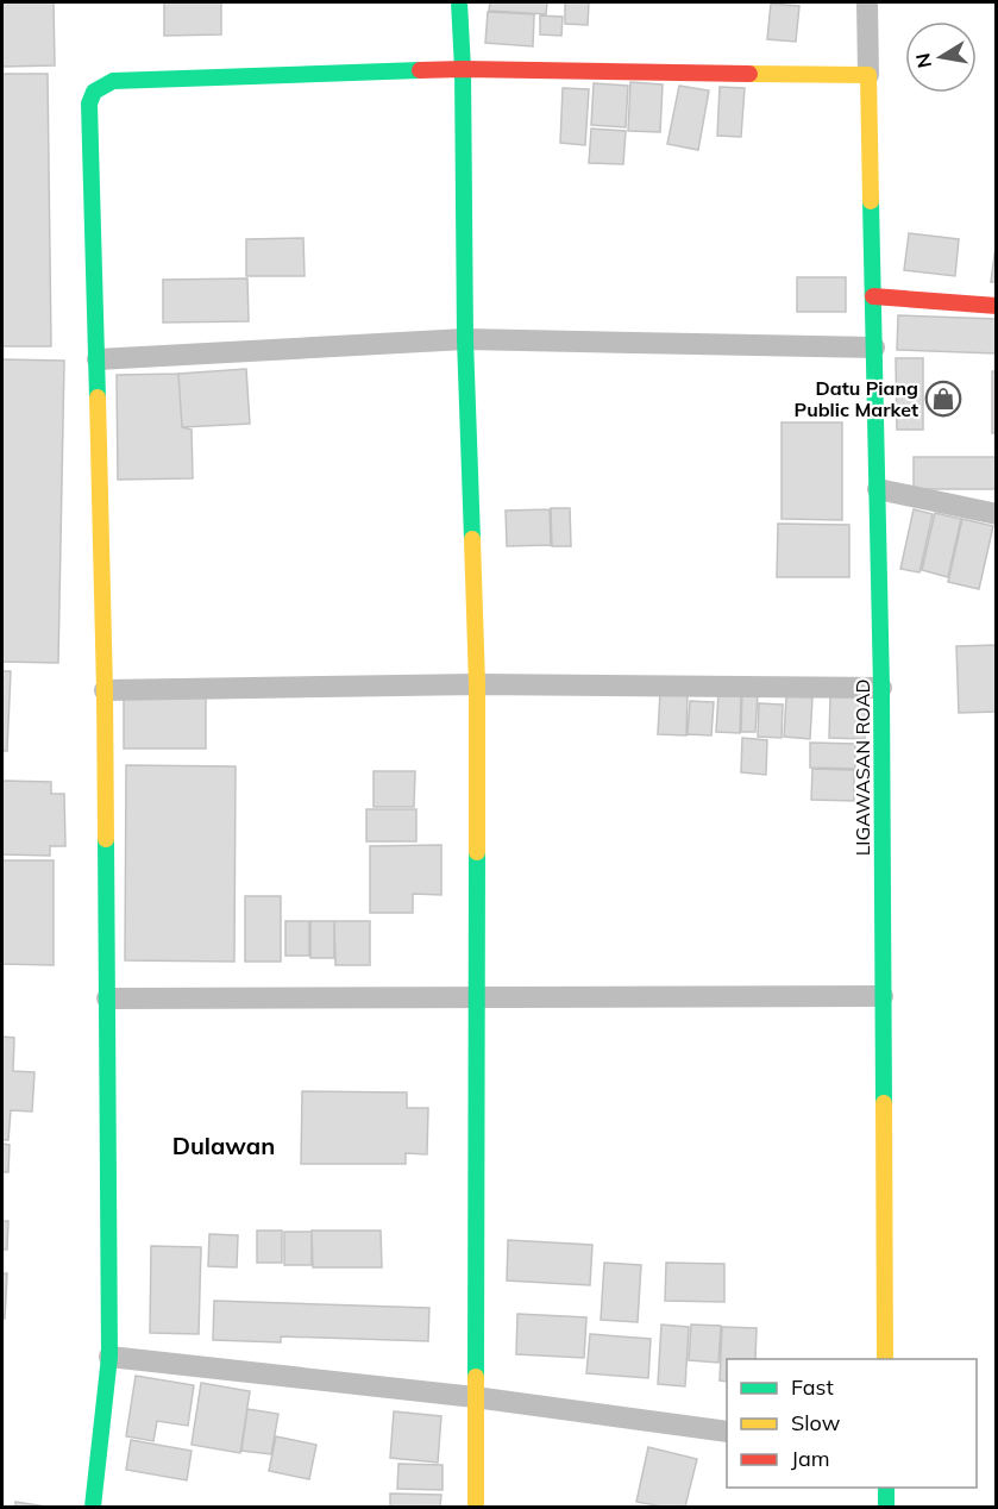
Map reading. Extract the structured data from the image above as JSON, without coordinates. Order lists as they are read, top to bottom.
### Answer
{
  "streets": {
    "street": ["LIGAWASAN ROAD"]
  },
  "districts": ["Dulawan"],
  "places": {
    "shop": ["Datu Piang Public Market"]
  },
  "legend": ["Fast", "Slow", "Jam"],
  "north": "left"
}
